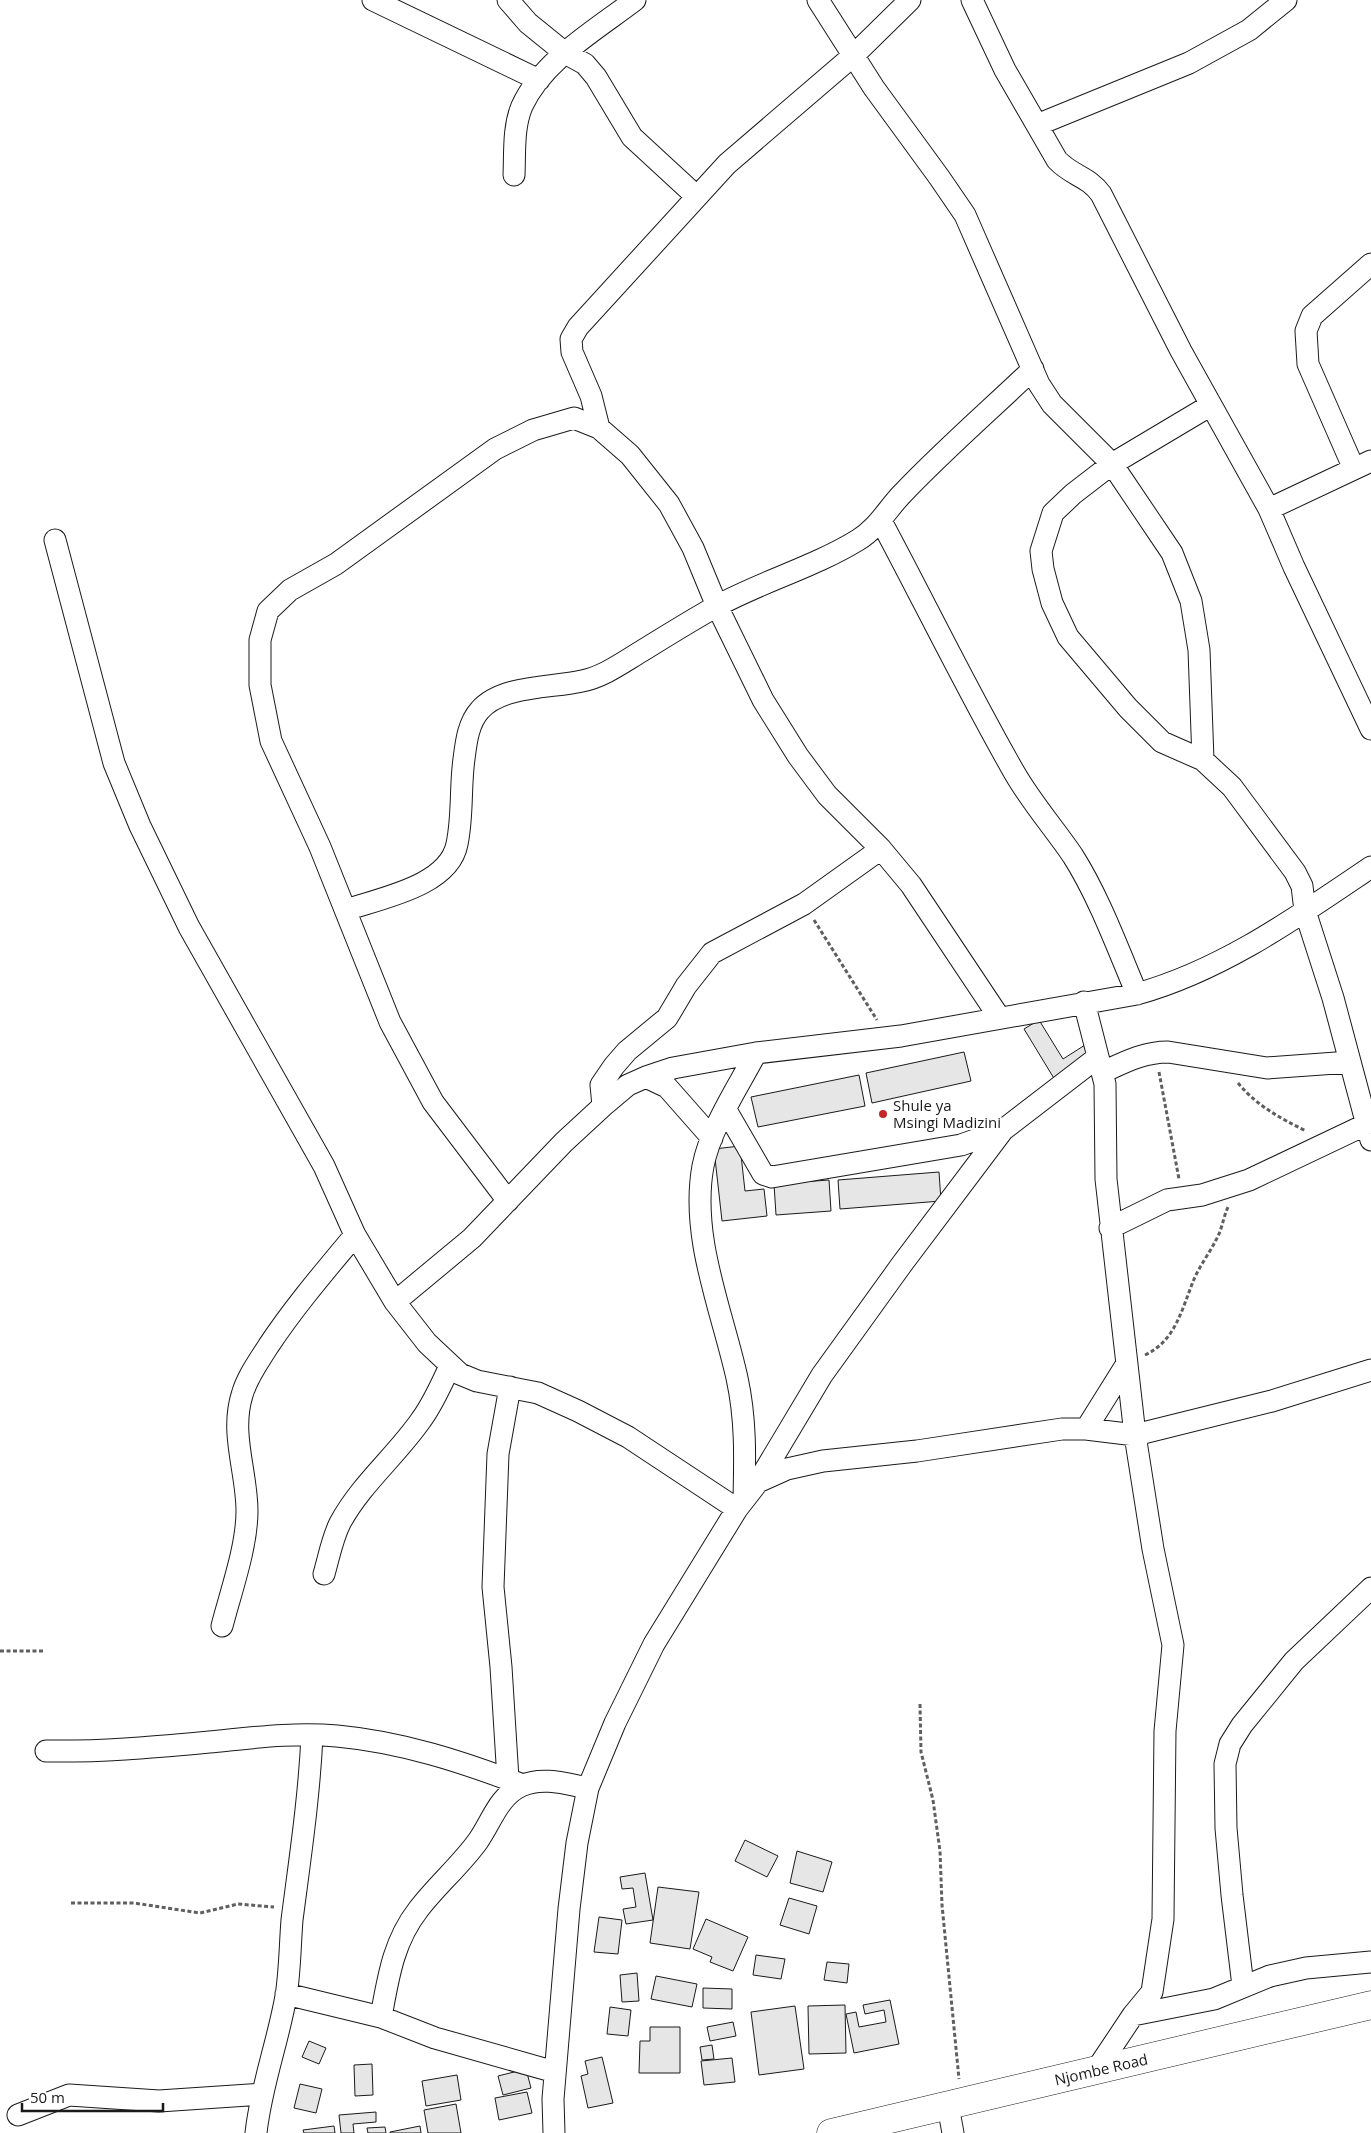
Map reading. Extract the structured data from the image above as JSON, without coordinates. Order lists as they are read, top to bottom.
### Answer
{
  "streets": {
    "highway": ["Njombe Road"]
  },
  "places": ["Shule ya Msingi Madizini"],
  "scale_bar": "50 m"
}
